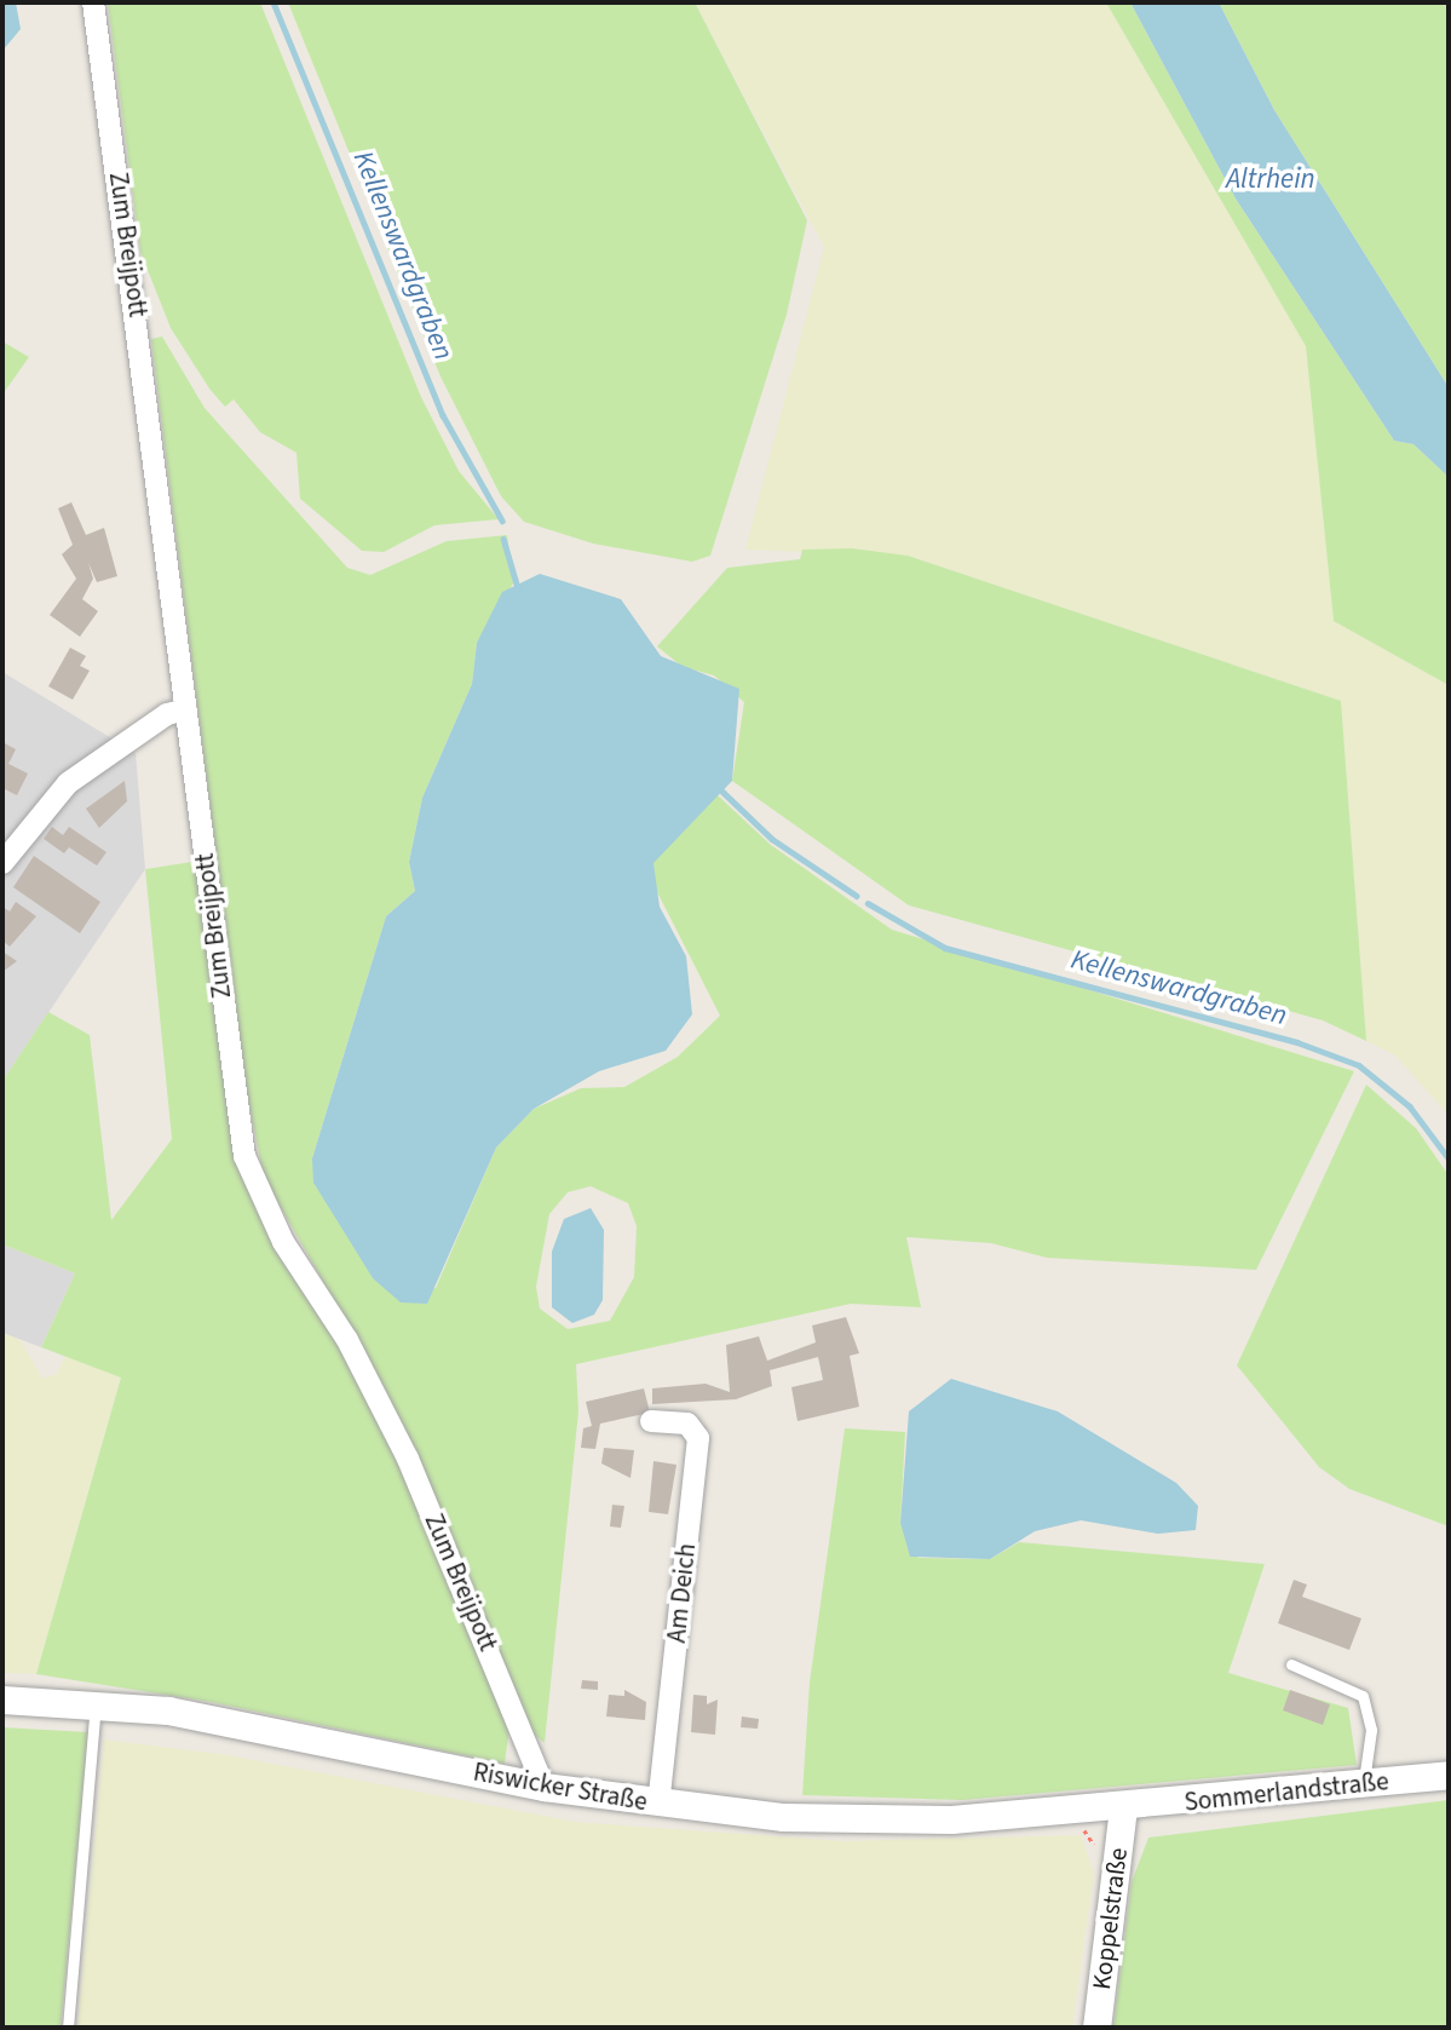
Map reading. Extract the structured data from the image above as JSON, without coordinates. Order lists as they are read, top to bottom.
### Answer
{
  "streets": {
    "street": [
      "Zum Breijpott",
      "Am Deich",
      "Riswicker Straße",
      "Sommerlandstraße",
      "Koppelstraße"
    ]
  },
  "crossings": [
    ["Zum Breijpott", "Riswicker Straße"],
    ["Am Deich", "Riswicker Straße"],
    ["Riswicker Straße", "Sommerlandstraße"],
    ["Riswicker Straße", "Koppelstraße"],
    ["Sommerlandstraße", "Koppelstraße"]
  ],
  "water": ["Altrhein", "Kellenswardgraben"]
}
